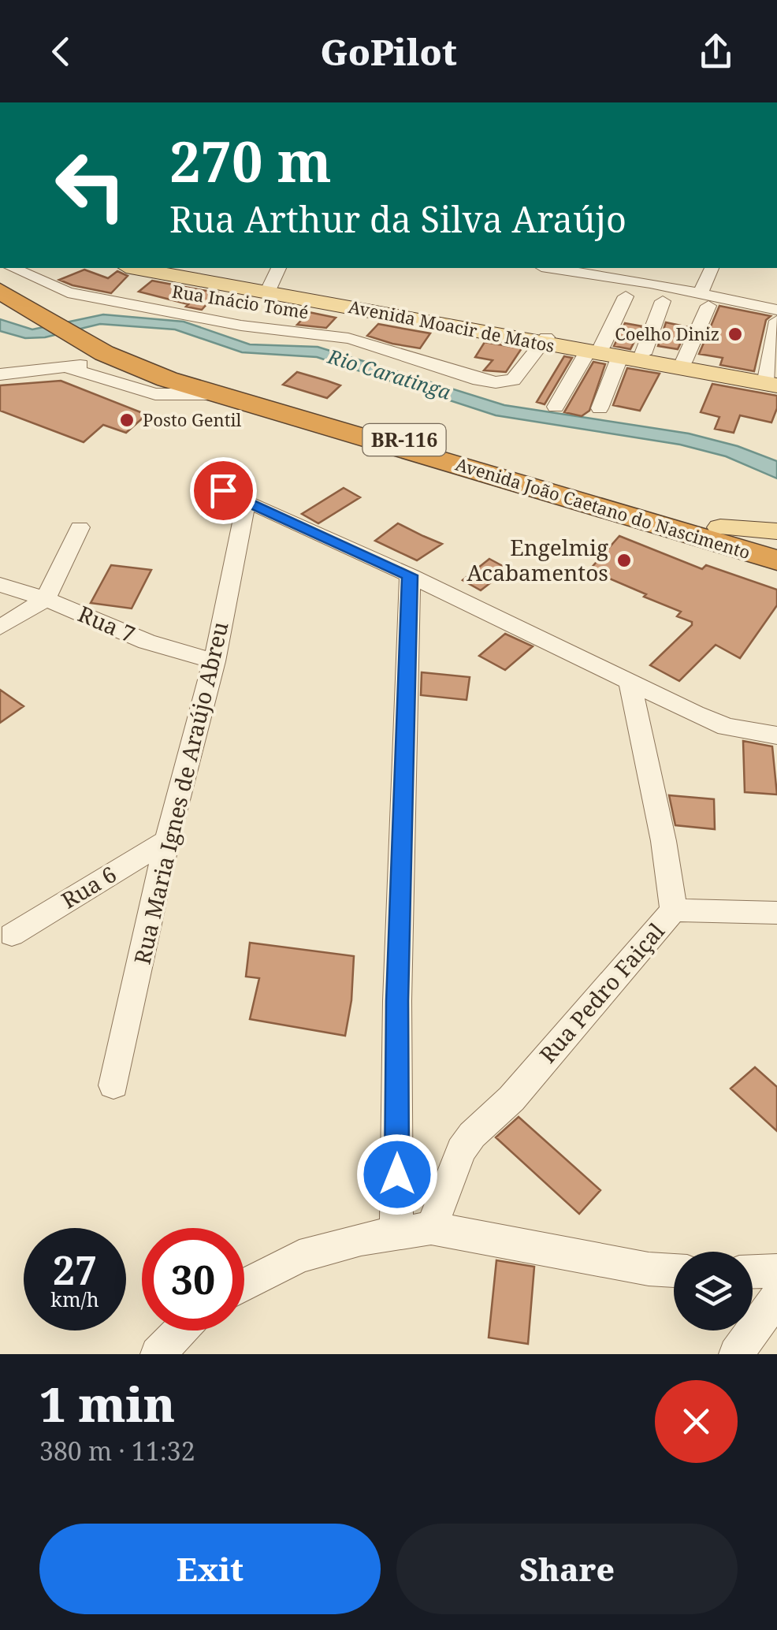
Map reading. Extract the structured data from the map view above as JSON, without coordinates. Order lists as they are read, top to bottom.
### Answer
{
  "streets": {
    "highway": ["BR-116", "Avenida João Caetano do Nascimento"],
    "main road": ["Avenida Moacir de Matos"],
    "street": [
      "Rua Inácio Tomé",
      "Rua 7",
      "Rua Maria Ignes de Araújo Abreu",
      "Rua 6",
      "Rua Pedro Faiçal"
    ]
  },
  "crossings": [
    ["Rua Inácio Tomé", "Avenida Moacir de Matos"],
    ["Rua 7", "Rua Maria Ignes de Araújo Abreu"],
    ["Rua Maria Ignes de Araújo Abreu", "Rua 6"]
  ],
  "water": ["Rio Caratinga"],
  "places": ["Coelho Diniz", "Posto Gentil", "Engelmig Acabamentos"],
  "page": {
    "header": "GoPilot",
    "turn": ["270 m", "Rua Arthur da Silva Araújo"],
    "speed": "27 km/h",
    "limit": "30",
    "heading": ["1 min", "380 m · 11:32"],
    "buttons": ["Exit", "Share"]
  }
}
